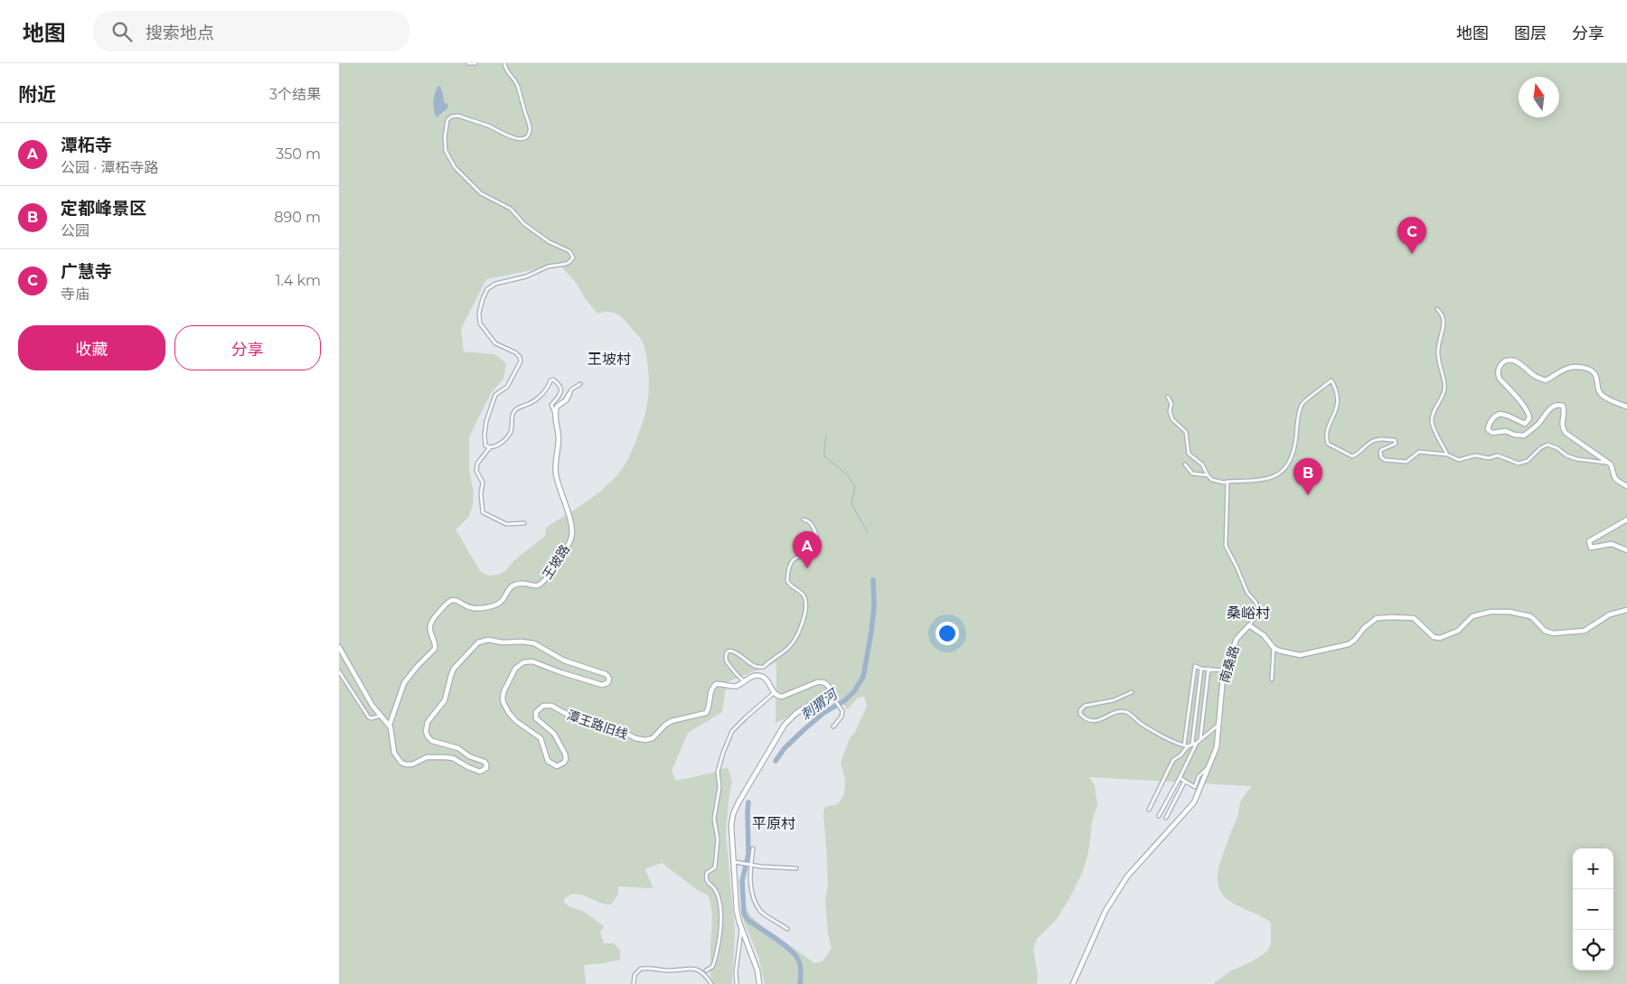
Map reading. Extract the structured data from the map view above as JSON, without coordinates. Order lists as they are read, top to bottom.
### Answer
{
  "streets": {
    "street": ["王坡路", "南桑路", "潭王路旧线"]
  },
  "crossings": [
    ["王坡路", "潭王路旧线"]
  ],
  "districts": ["王坡村", "桑峪村", "平原村"],
  "water": ["刺猬河"],
  "north": "top",
  "page": {
    "header": "地图",
    "search": "搜索地点",
    "nav": ["地图", "图层", "分享"],
    "heading": ["附近", "3个结果"],
    "list": [
      {
        "mark": "A",
        "name": "潭柘寺",
        "note": "公园 · 潭柘寺路",
        "value": "350 m"
      },
      {
        "mark": "B",
        "name": "定都峰景区",
        "note": "公园",
        "value": "890 m"
      },
      {
        "mark": "C",
        "name": "广慧寺",
        "note": "寺庙",
        "value": "1.4 km"
      }
    ],
    "pins": ["C", "B", "A"],
    "buttons": ["收藏", "分享"],
    "map_buttons": ["+", "−"]
  }
}
